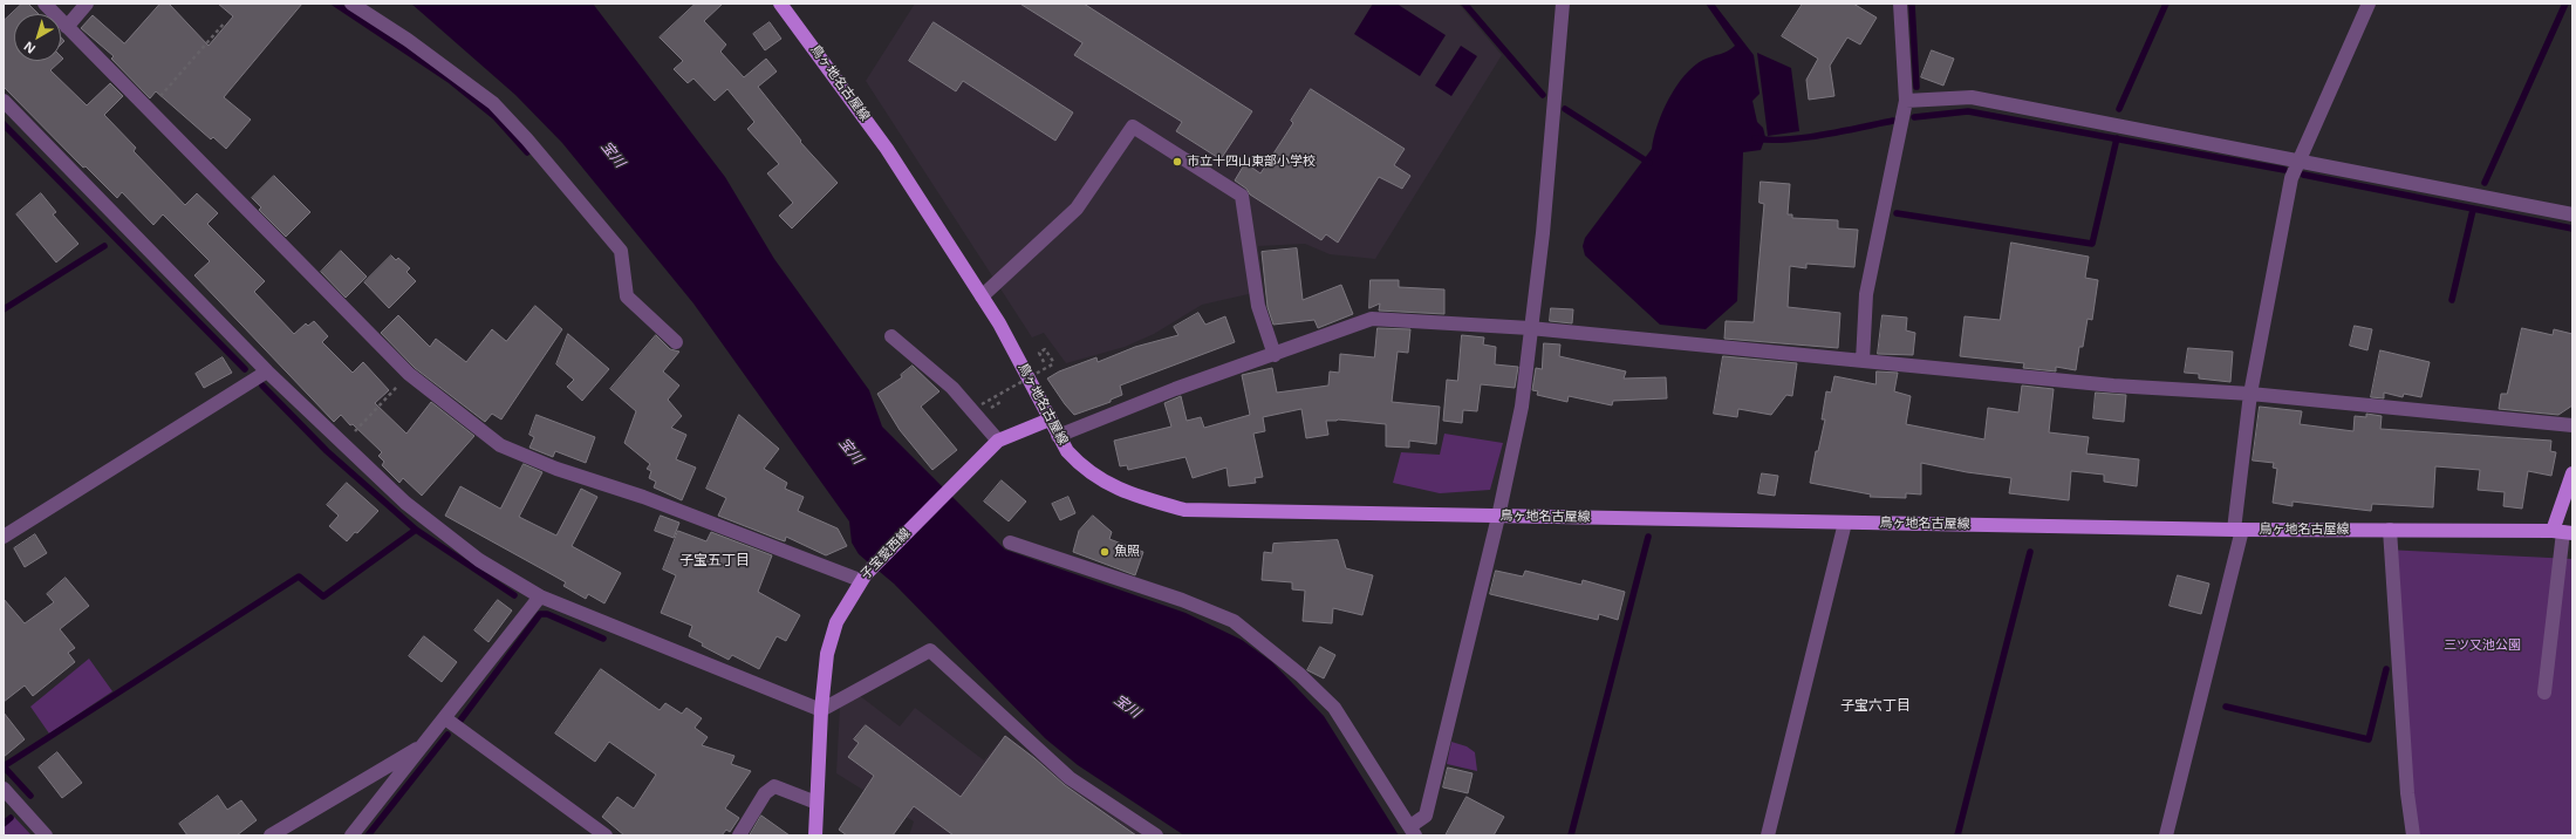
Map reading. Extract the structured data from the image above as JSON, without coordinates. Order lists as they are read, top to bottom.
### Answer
{
  "streets": {
    "main road": ["鳥ヶ地名古屋線", "子宝愛西線"]
  },
  "crossings": [
    ["鳥ヶ地名古屋線", "子宝愛西線"]
  ],
  "districts": ["子宝五丁目", "子宝六丁目"],
  "water": ["宝川"],
  "parks": ["三ツ又池公園"],
  "places": ["市立十四山東部小学校", "魚照"],
  "north": "bottom left"
}
